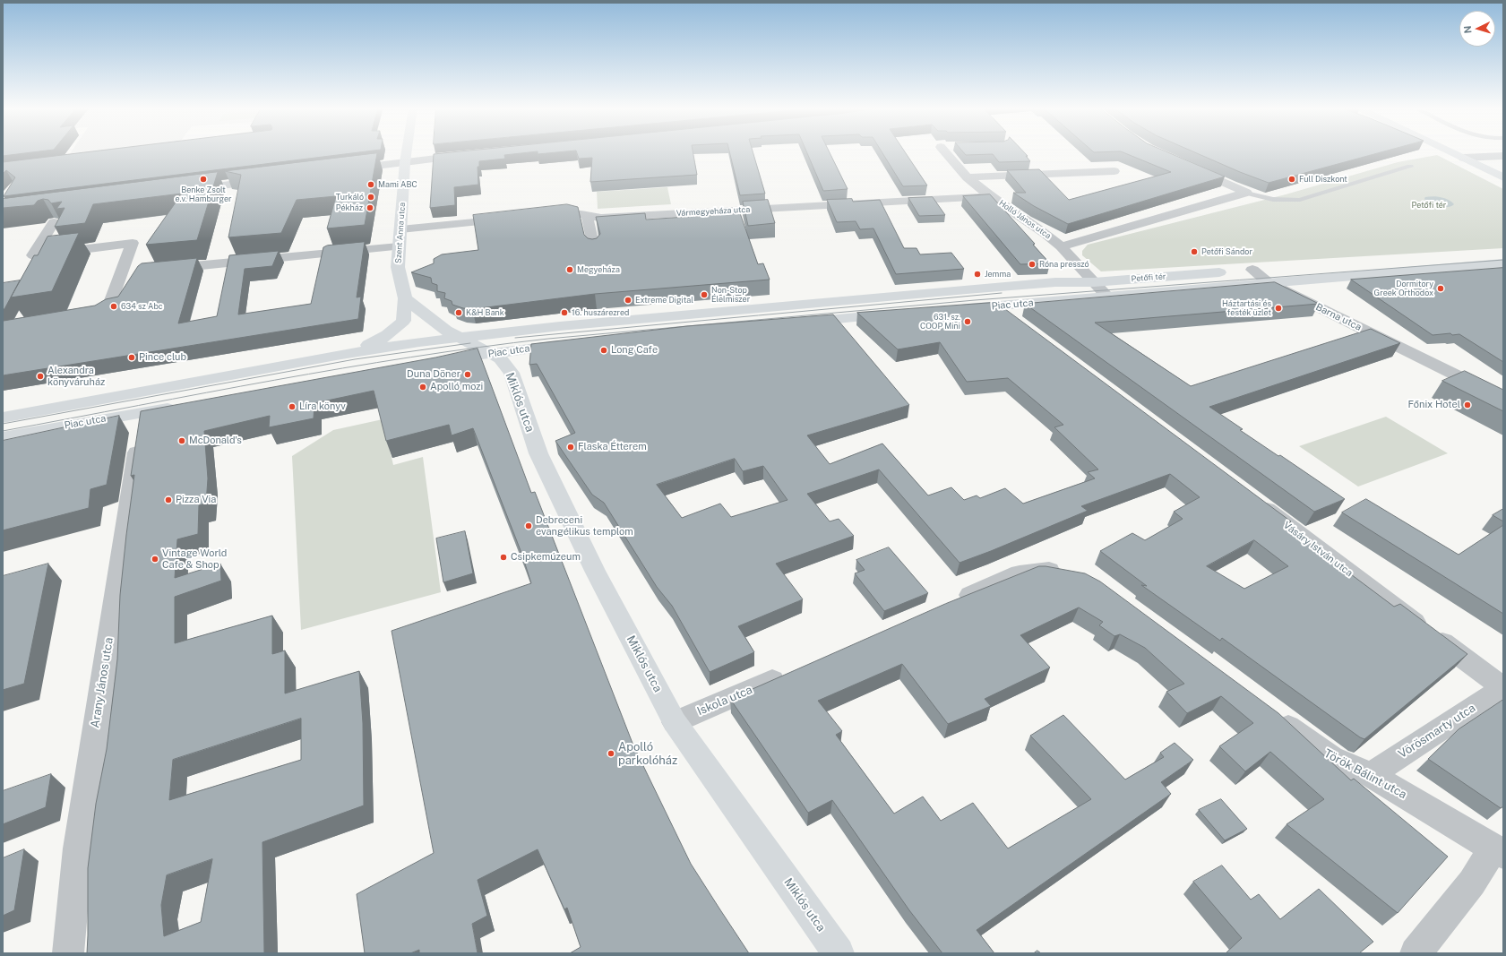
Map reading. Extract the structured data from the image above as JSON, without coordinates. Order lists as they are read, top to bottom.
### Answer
{
  "streets": {
    "street": [
      "Vármegyeháza utca",
      "Holló János utca",
      "Szent Anna utca",
      "Petőfi tér",
      "Piac utca",
      "Barna utca",
      "Miklós utca",
      "Vásáry István utca",
      "Arany János utca",
      "Iskola utca",
      "Vörösmarty utca",
      "Török Bálint utca"
    ]
  },
  "crossings": [
    ["Vármegyeháza utca", "Holló János utca"],
    ["Holló János utca", "Petőfi tér"],
    ["Holló János utca", "Piac utca"],
    ["Szent Anna utca", "Piac utca"],
    ["Petőfi tér", "Piac utca"],
    ["Petőfi tér", "Barna utca"],
    ["Piac utca", "Miklós utca"],
    ["Piac utca", "Arany János utca"],
    ["Miklós utca", "Iskola utca"],
    ["Vásáry István utca", "Vörösmarty utca"],
    ["Vörösmarty utca", "Török Bálint utca"]
  ],
  "parks": ["Petőfi tér"],
  "places": [
    "Benke Zsolt e.v. Hamburger",
    "Full Diszkont",
    "Mami ABC",
    "Turkáló",
    "Pékház",
    "Petőfi Sándor",
    "Róna presszó",
    "Megyeháza",
    "Jemma",
    "Dormitory Greek Orthodox",
    "Non-Stop Élelmiszer",
    "Extreme Digital",
    "634 sz Abc",
    "Háztartási és festék üzlet",
    "K&H Bank",
    "16. huszárezred",
    "631. sz. COOP Mini",
    "Long Cafe",
    "Pince club",
    "Duna Döner",
    "Alexandra könyváruház",
    "Apolló mozi",
    "Főnix Hotel",
    "Líra könyv",
    "McDonald's",
    "Flaska Étterem",
    "Pizza Via",
    "Debreceni evangélikus templom",
    "Csipkemúzeum",
    "Vintage World Cafe & Shop",
    "Apolló parkolóház"
  ],
  "north": "left"
}
